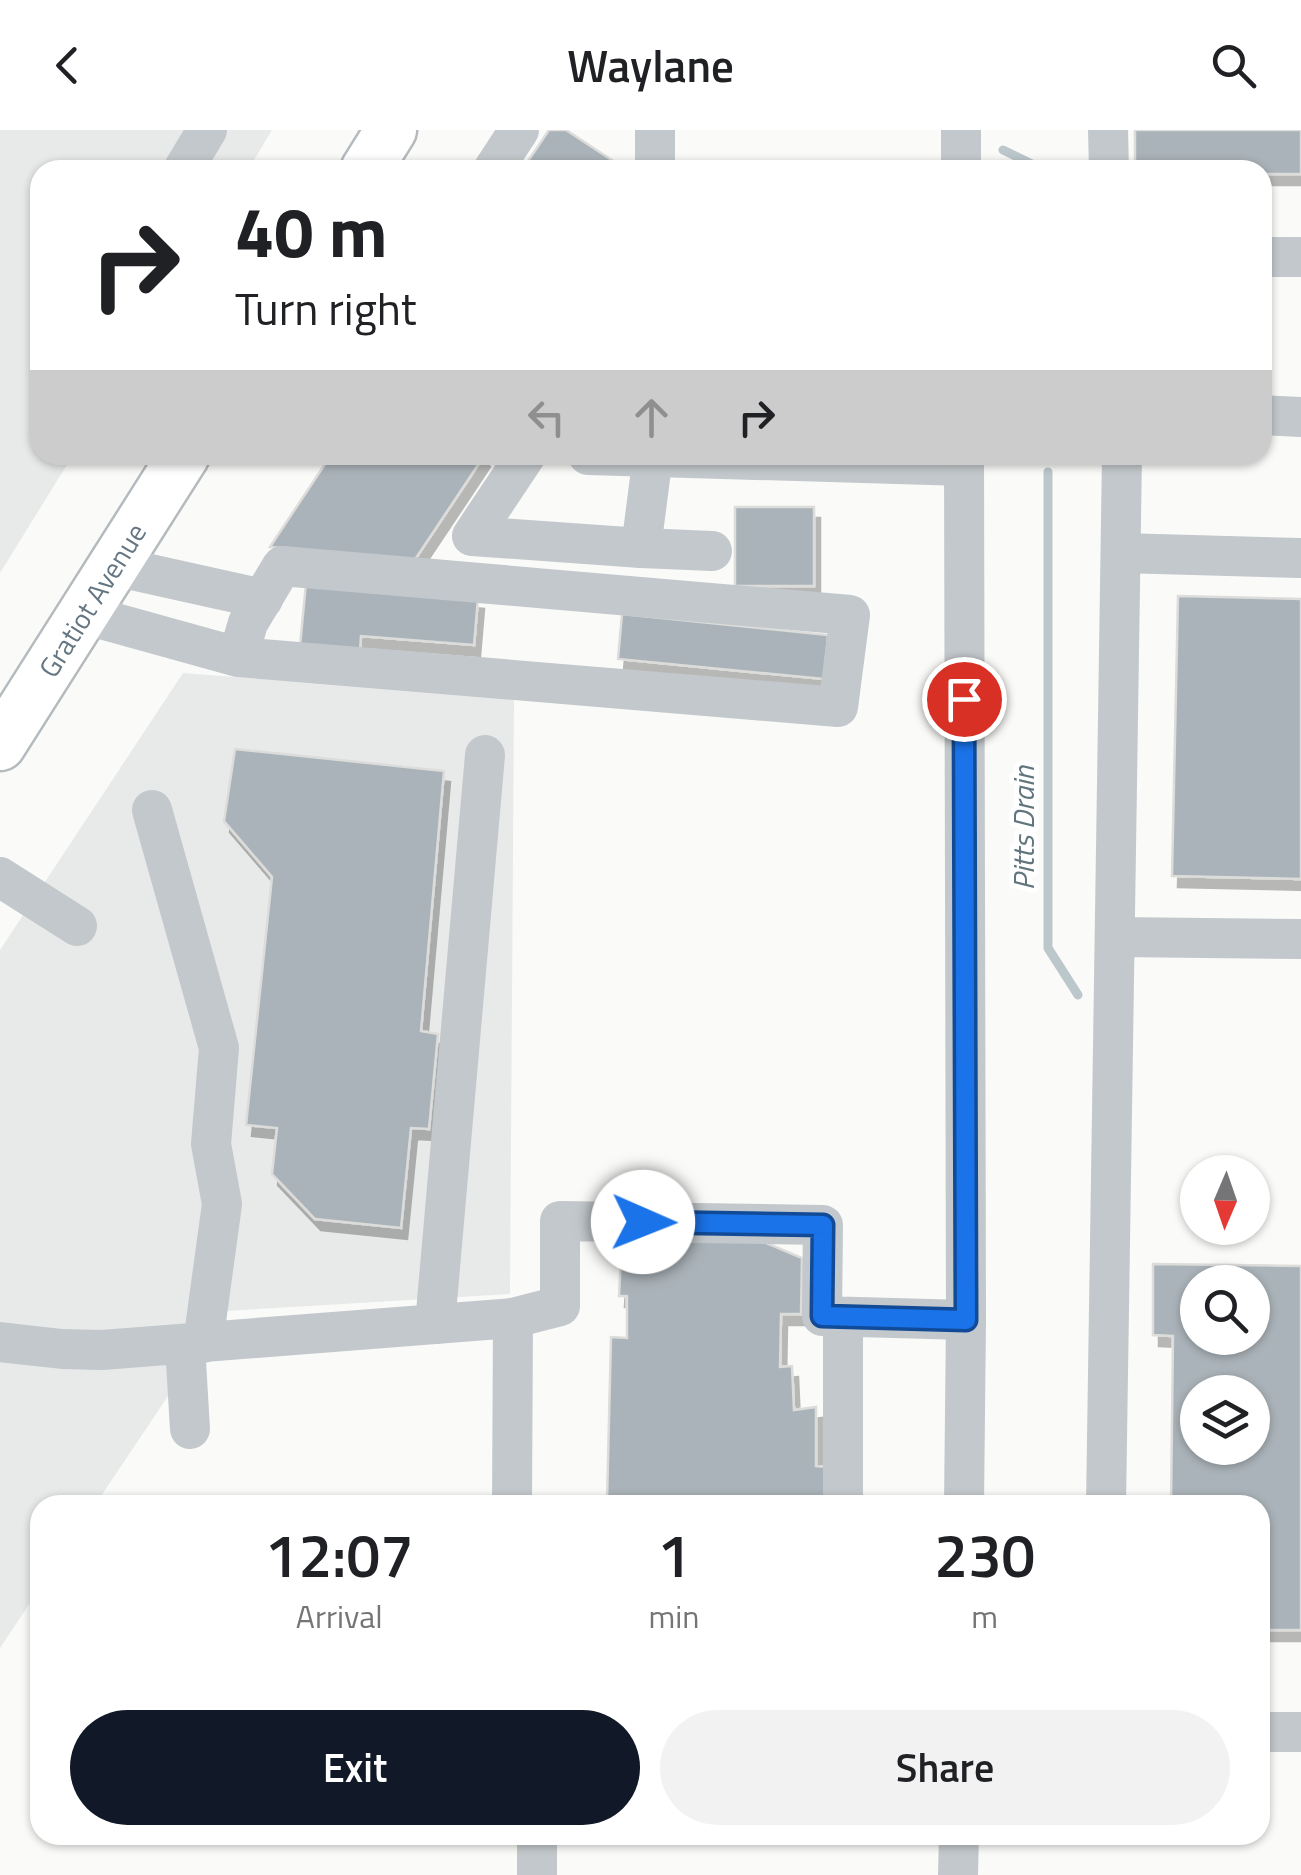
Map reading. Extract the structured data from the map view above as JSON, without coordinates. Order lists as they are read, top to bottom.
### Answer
{
  "streets": {
    "main road": ["Gratiot Avenue"]
  },
  "water": ["Pitts Drain"],
  "north": "bottom",
  "page": {
    "header": "Waylane",
    "turn": ["40 m", "Turn right"],
    "eta": [
      "12:07",
      "Arrival",
      "1",
      "min",
      "230",
      "m"
    ],
    "buttons": ["Exit", "Share"]
  }
}
